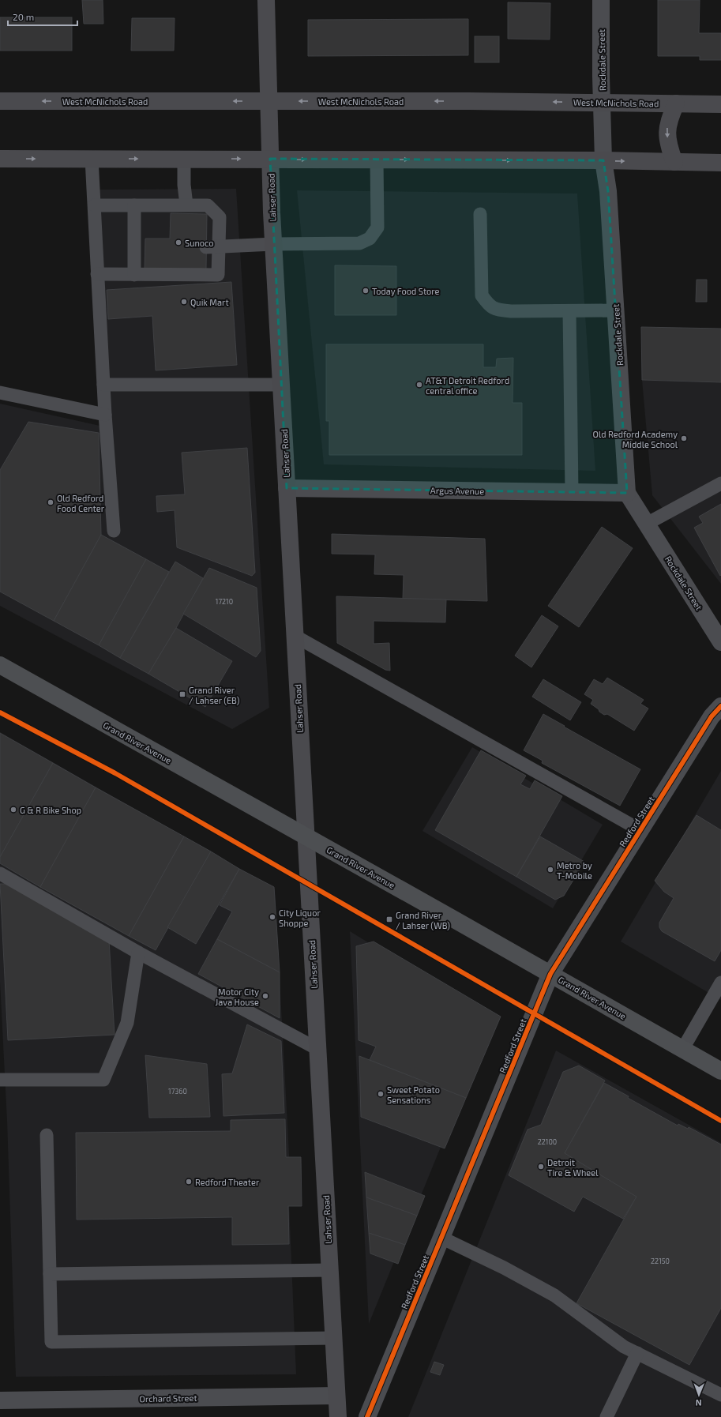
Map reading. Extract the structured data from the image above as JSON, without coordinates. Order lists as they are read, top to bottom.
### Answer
{
  "streets": {
    "main road": ["West McNichols Road", "Lahser Road", "Grand River Avenue"],
    "street": [
      "Rockdale Street",
      "Argus Avenue",
      "Redford Street",
      "Orchard Street"
    ]
  },
  "crossings": [
    ["Rockdale Street", "West McNichols Road"],
    ["Rockdale Street", "Argus Avenue"],
    ["West McNichols Road", "Lahser Road"],
    ["Lahser Road", "Argus Avenue"],
    ["Lahser Road", "Grand River Avenue"],
    ["Lahser Road", "Orchard Street"],
    ["Grand River Avenue", "Redford Street"]
  ],
  "places": {
    "other": [
      "Sunoco",
      "Today Food Store",
      "Quik Mart",
      "AT&T Detroit Redford central office",
      "Old Redford Academy Middle School",
      "Old Redford Food Center",
      "G & R Bike Shop",
      "Metro by T-Mobile",
      "City Liquor Shoppe",
      "Motor City Java House",
      "Sweet Potato Sensations",
      "Detroit Tire & Wheel",
      "Redford Theater"
    ],
    "transit": ["Grand River / Lahser (EB)", "Grand River / Lahser (WB)"]
  },
  "house_numbers": [
    "17210",
    "17360",
    "22100",
    "22150"
  ],
  "scale_bar": "20 m",
  "north": "bottom"
}
